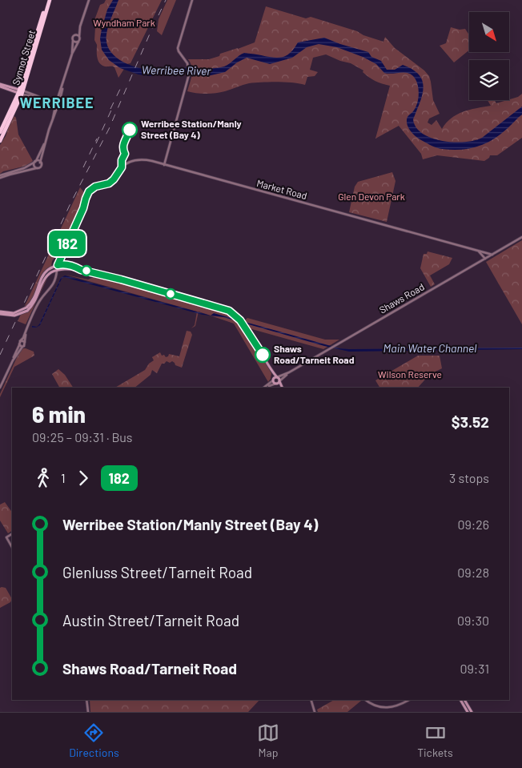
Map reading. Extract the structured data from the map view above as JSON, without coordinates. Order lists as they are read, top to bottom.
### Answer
{
  "streets": {
    "highway": ["Synnot Street"],
    "street": ["Market Road", "Shaws Road"]
  },
  "crossings": [
    ["Market Road", "Shaws Road"]
  ],
  "districts": ["WERRIBEE"],
  "water": ["Werribee River", "Main Water Channel"],
  "parks": ["Wyndham Park", "Glen Devon Park", "Wilson Reserve"],
  "places": ["Werribee Station/Manly Street (Bay 4)", "Shaws Road/Tarneit Road"],
  "lines": ["bus line 182"],
  "north": "bottom right",
  "page": {
    "on_map": "182",
    "heading": ["6 min", "09:25 – 09:31 · Bus", "$3.52"],
    "legs": ["1", "182", "3 stops"],
    "list": [
      {
        "name": "Werribee Station/Manly Street (Bay 4)",
        "value": "09:26"
      },
      {
        "name": "Glenluss Street/Tarneit Road",
        "value": "09:28"
      },
      {
        "name": "Austin Street/Tarneit Road",
        "value": "09:30"
      },
      {
        "name": "Shaws Road/Tarneit Road",
        "value": "09:31"
      }
    ],
    "tabs": ["Directions", "Map", "Tickets"]
  }
}
